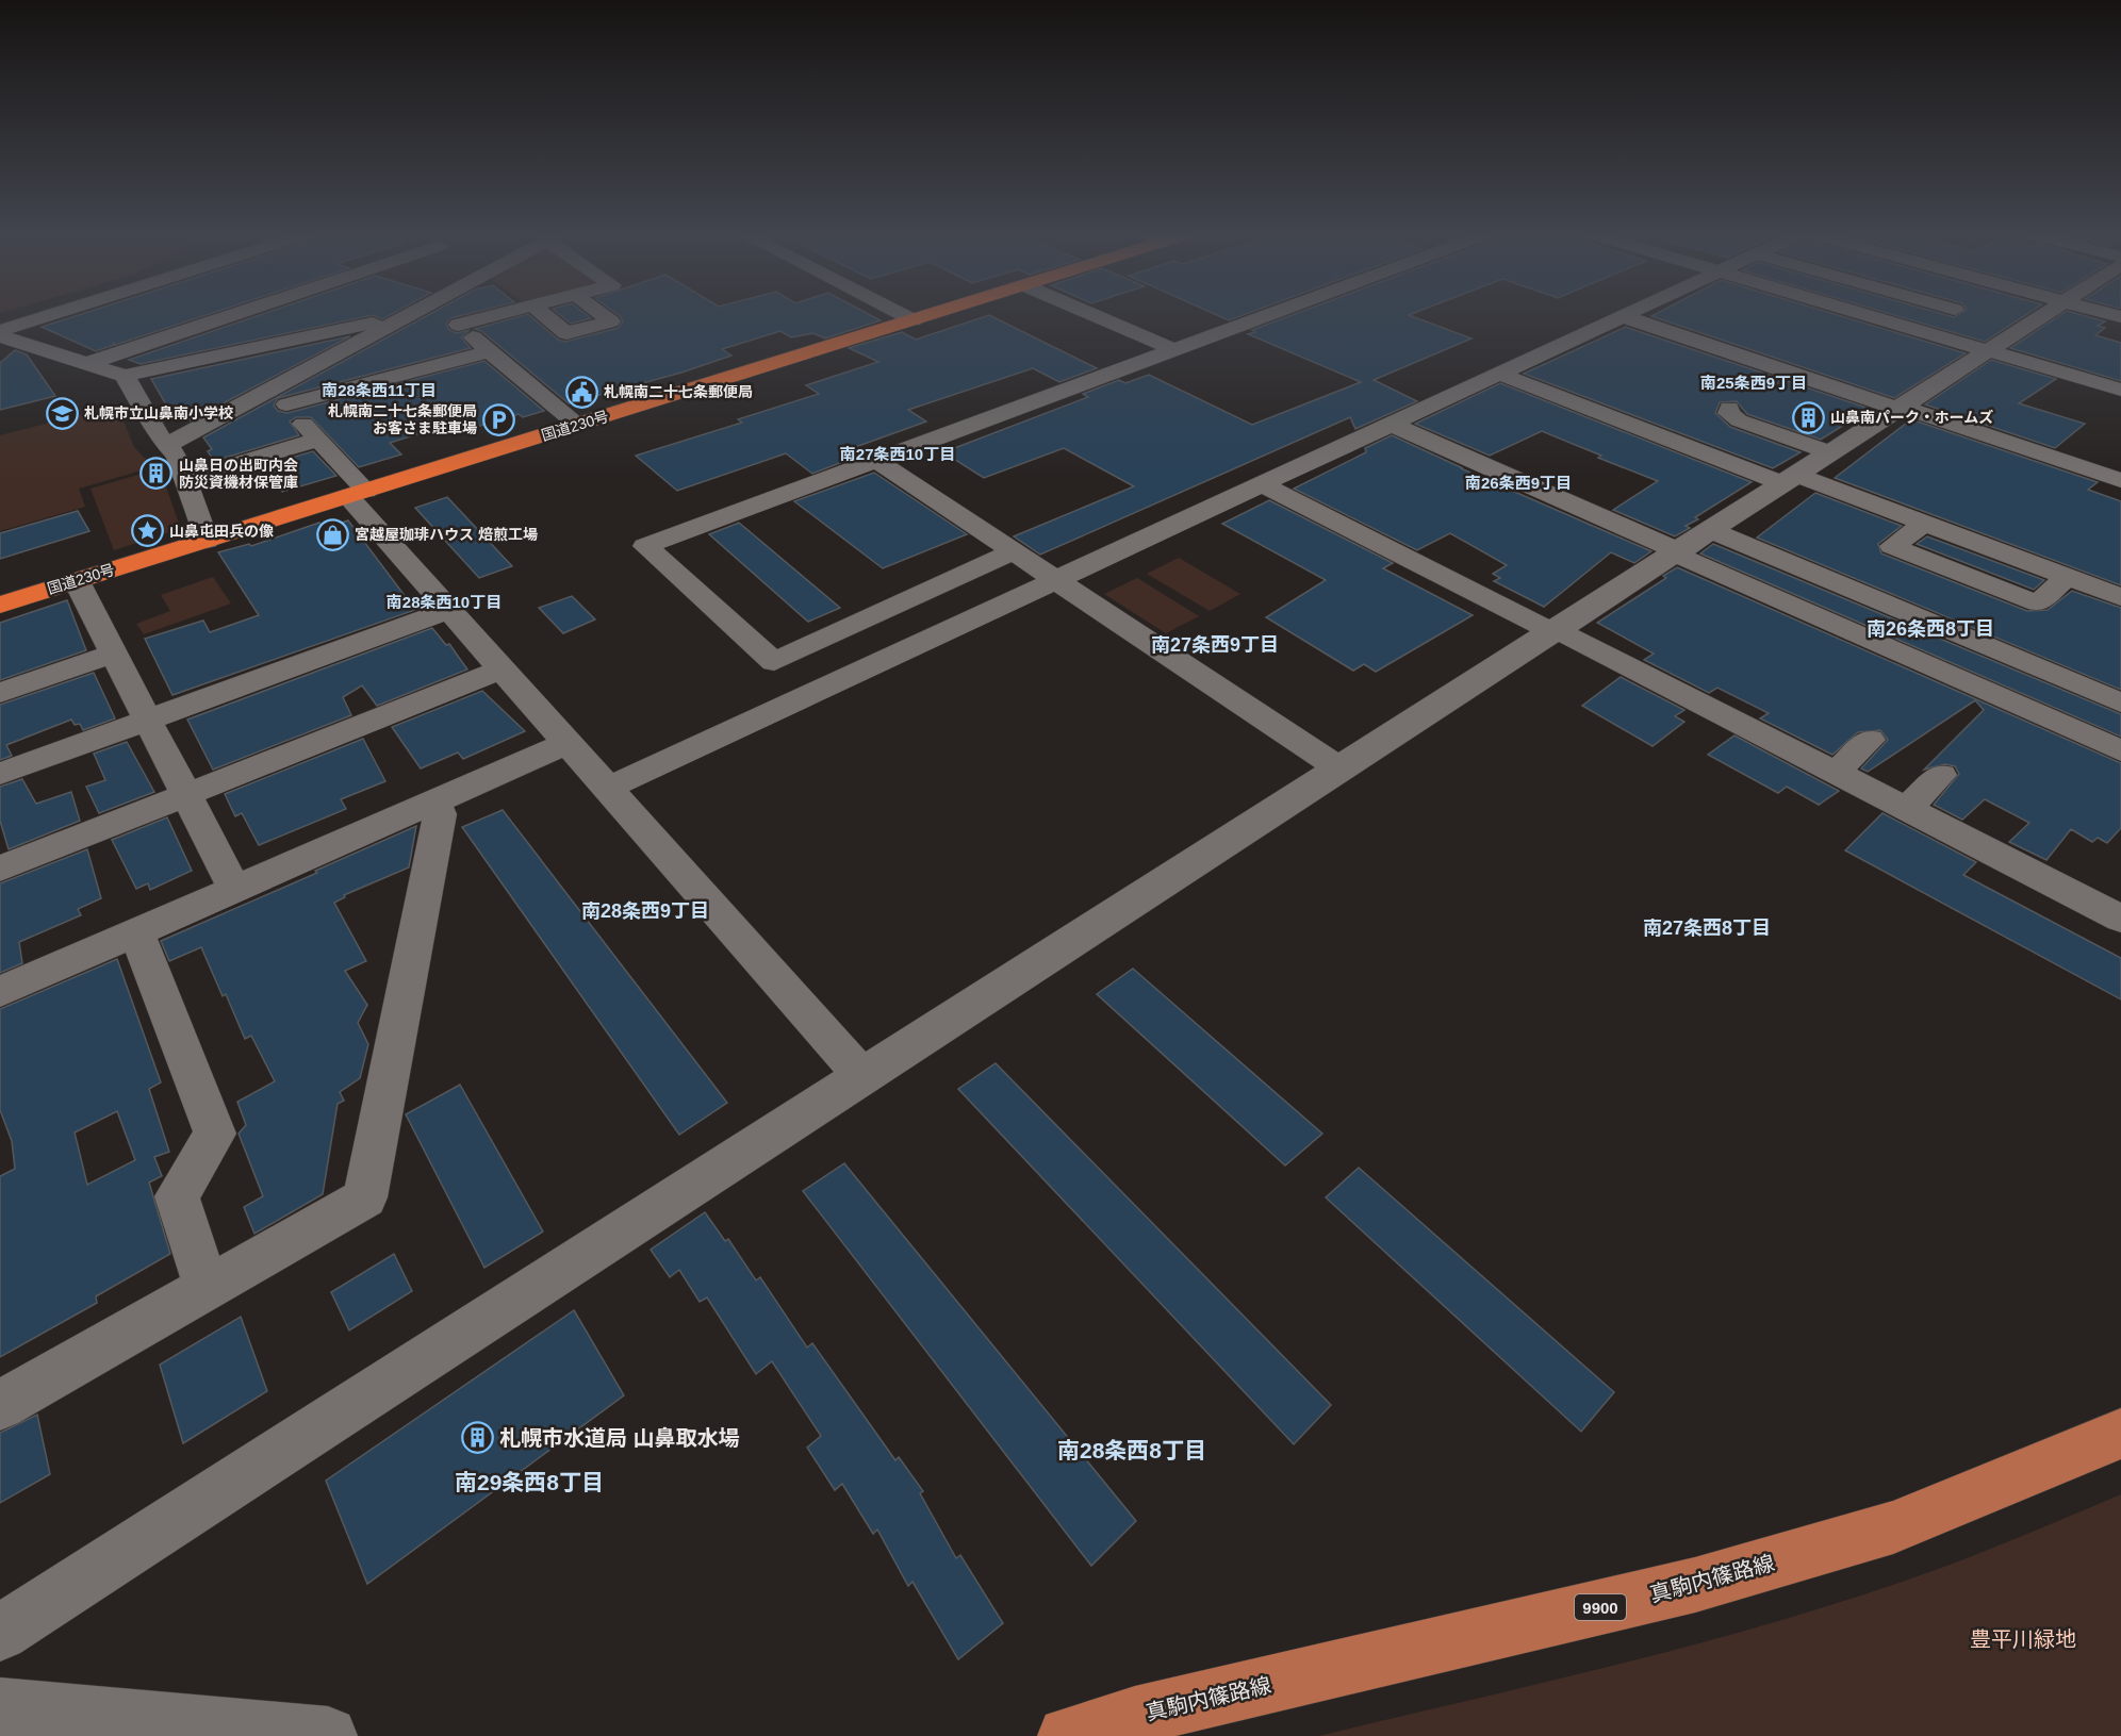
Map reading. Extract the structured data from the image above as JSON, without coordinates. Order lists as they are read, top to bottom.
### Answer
{
  "streets": {
    "highway": ["国道230号"],
    "main road": ["真駒内篠路線", "9900"]
  },
  "districts": [
    "南25条西9丁目",
    "南28条西11丁目",
    "南27条西10丁目",
    "南26条西9丁目",
    "南28条西10丁目",
    "南26条西8丁目",
    "南27条西9丁目",
    "南28条西9丁目",
    "南27条西8丁目",
    "南28条西8丁目",
    "南29条西8丁目"
  ],
  "parks": ["豊平川緑地"],
  "places": {
    "public building": ["札幌南二十七条郵便局"],
    "school or university": ["札幌市立山鼻南小学校"],
    "building": ["山鼻南パーク・ホームズ", "山鼻日の出町内会 防災資機材保管庫", "札幌市水道局 山鼻取水場"],
    "parking": ["札幌南二十七条郵便局 お客さま駐車場"],
    "place": ["山鼻屯田兵の像"],
    "shop": ["宮越屋珈琲ハウス 焙煎工場"]
  }
}
